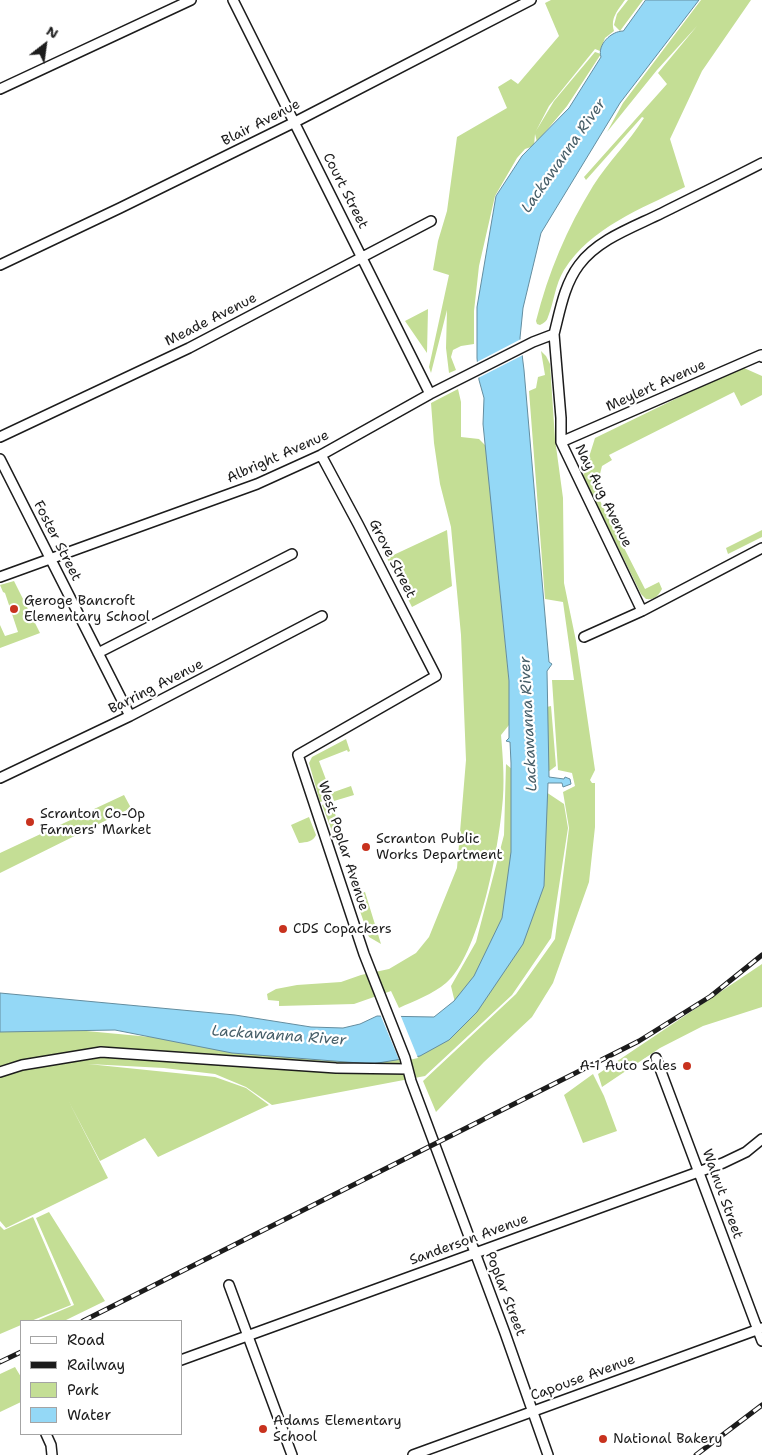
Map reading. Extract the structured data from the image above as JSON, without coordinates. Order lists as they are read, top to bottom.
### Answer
{
  "streets": {
    "street": [
      "Blair Avenue",
      "Court Street",
      "Meade Avenue",
      "Meylert Avenue",
      "Albright Avenue",
      "Nay Aug Avenue",
      "Foster Street",
      "Grove Street",
      "Barring Avenue",
      "West Poplar Avenue",
      "Walnut Street",
      "Sanderson Avenue",
      "Poplar Street",
      "Capouse Avenue"
    ]
  },
  "crossings": [
    ["Blair Avenue", "Court Street"],
    ["Court Street", "Meade Avenue"],
    ["Court Street", "Albright Avenue"],
    ["Meylert Avenue", "Nay Aug Avenue"],
    ["Albright Avenue", "Nay Aug Avenue"],
    ["Albright Avenue", "Foster Street"],
    ["Albright Avenue", "Grove Street"],
    ["Foster Street", "Barring Avenue"],
    ["Grove Street", "West Poplar Avenue"],
    ["West Poplar Avenue", "Poplar Street"],
    ["Walnut Street", "Sanderson Avenue"],
    ["Walnut Street", "Capouse Avenue"],
    ["Sanderson Avenue", "Poplar Street"],
    ["Poplar Street", "Capouse Avenue"]
  ],
  "water": ["Lackawanna River"],
  "places": [
    "Geroge Bancroft Elementary School",
    "Scranton Co-Op Farmers' Market",
    "Scranton Public Works Department",
    "CDS Copackers",
    "A-1 Auto Sales",
    "Adams Elementary School",
    "National Bakery"
  ],
  "legend": [
    "Road",
    "Railway",
    "Park",
    "Water"
  ],
  "north": "top right"
}
